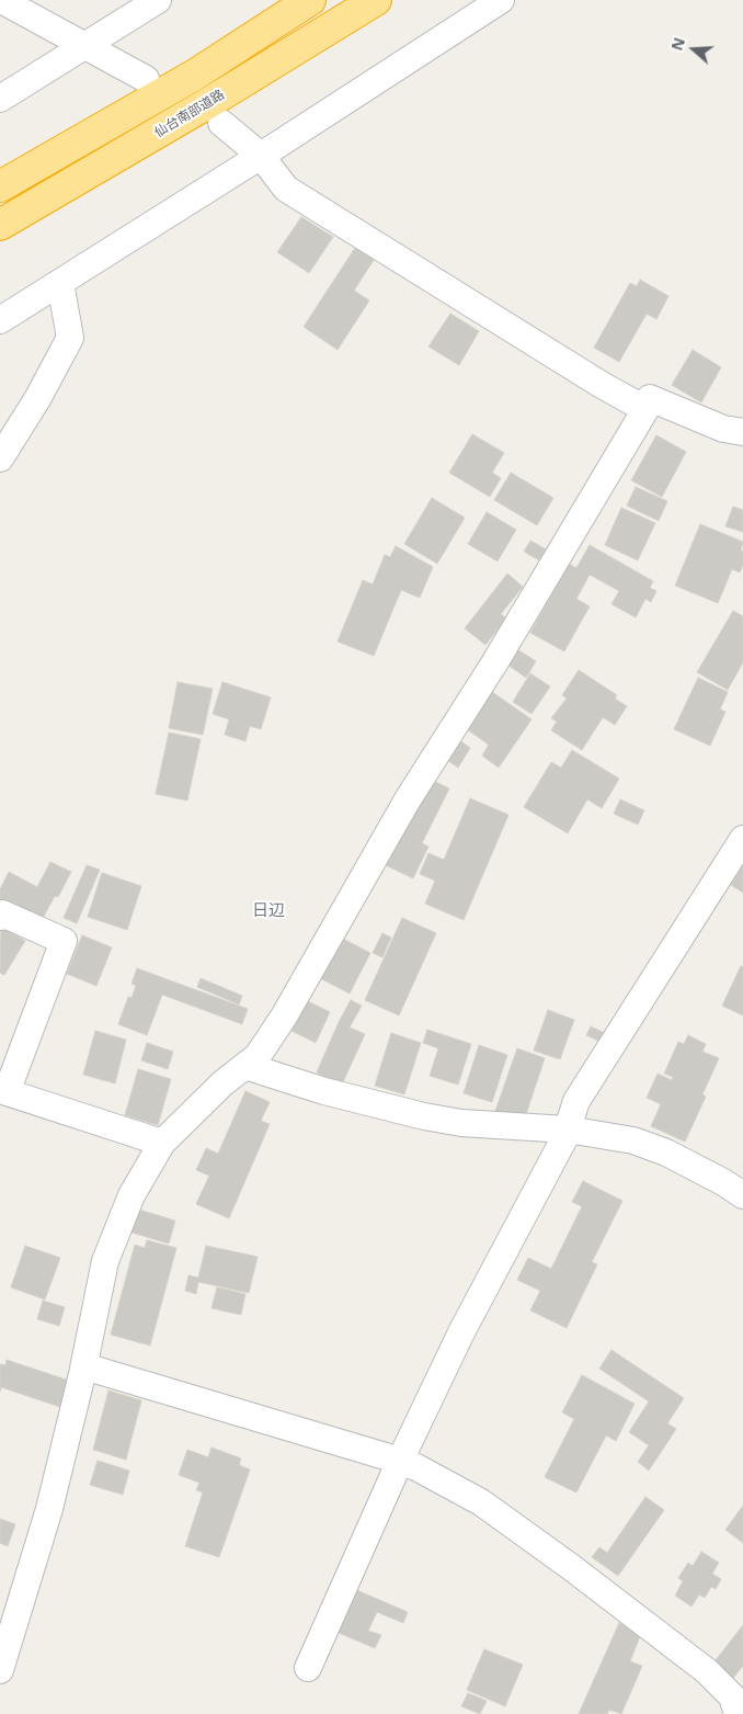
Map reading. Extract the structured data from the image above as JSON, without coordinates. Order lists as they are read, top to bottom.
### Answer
{
  "streets": {
    "highway": ["仙台南部道路"]
  },
  "districts": ["日辺"],
  "north": "left"
}
